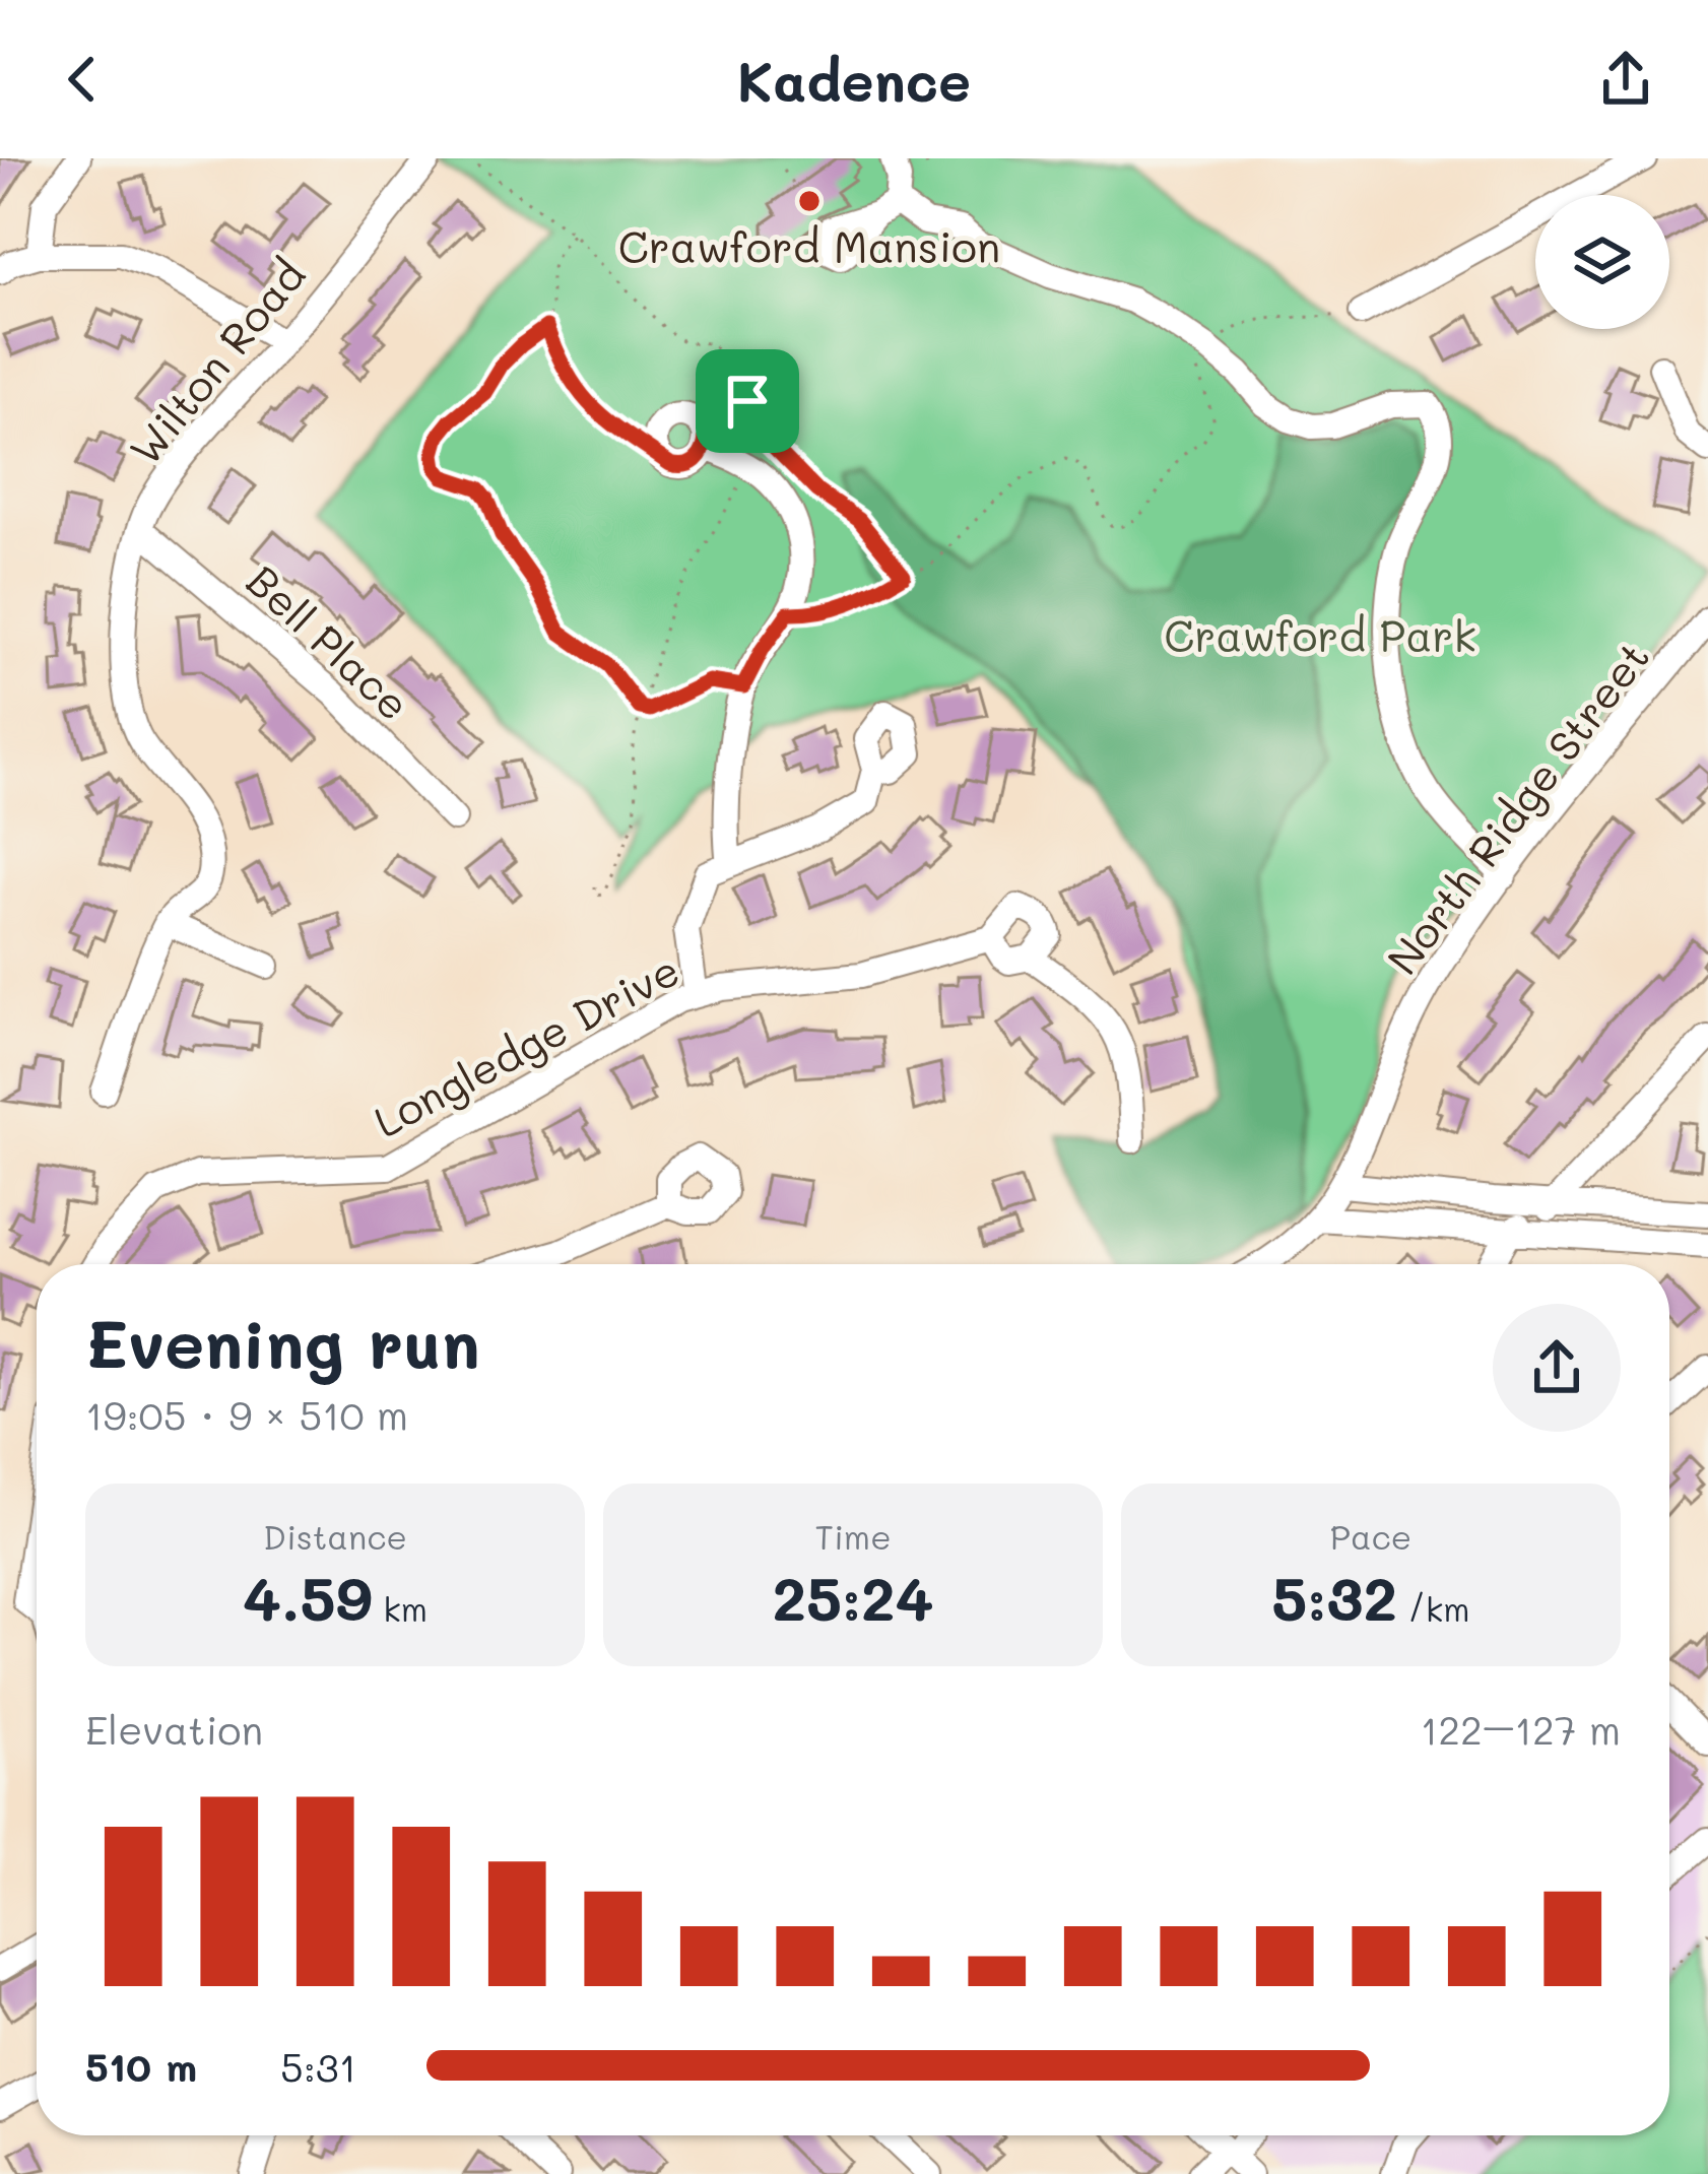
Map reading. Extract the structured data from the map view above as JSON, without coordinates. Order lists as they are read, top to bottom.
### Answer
{
  "streets": {
    "street": [
      "Wilton Road",
      "Bell Place",
      "North Ridge Street",
      "Longledge Drive"
    ]
  },
  "crossings": [
    ["Wilton Road", "Bell Place"]
  ],
  "parks": ["Crawford Park"],
  "places": ["Crawford Mansion"],
  "page": {
    "header": "Kadence",
    "heading": ["Evening run", "19:05 · 9 × 510 m"],
    "stats": [
      ["Distance", "4.59 km"],
      ["Time", "25:24"],
      ["Pace", "5:32 /km"]
    ],
    "chart": ["Elevation", "122–127 m"],
    "list": [
      {
        "name": "510 m",
        "note": "5:31"
      }
    ]
  }
}
